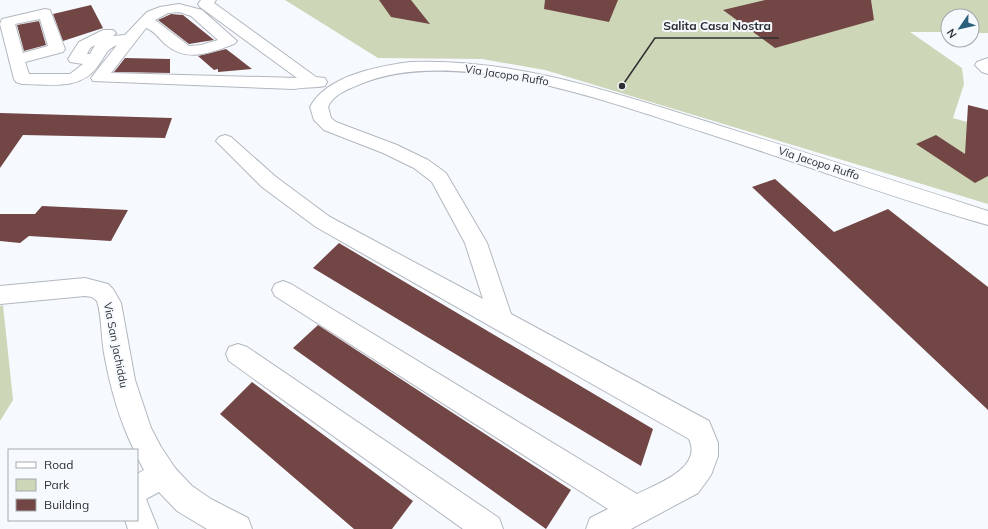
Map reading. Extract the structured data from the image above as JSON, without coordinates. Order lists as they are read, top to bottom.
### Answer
{
  "streets": {
    "street": ["Via Jacopo Ruffo", "Via San Jachiddu"]
  },
  "places": ["Salita Casa Nostra"],
  "legend": ["Road", "Park", "Building"],
  "north": "bottom left"
}
